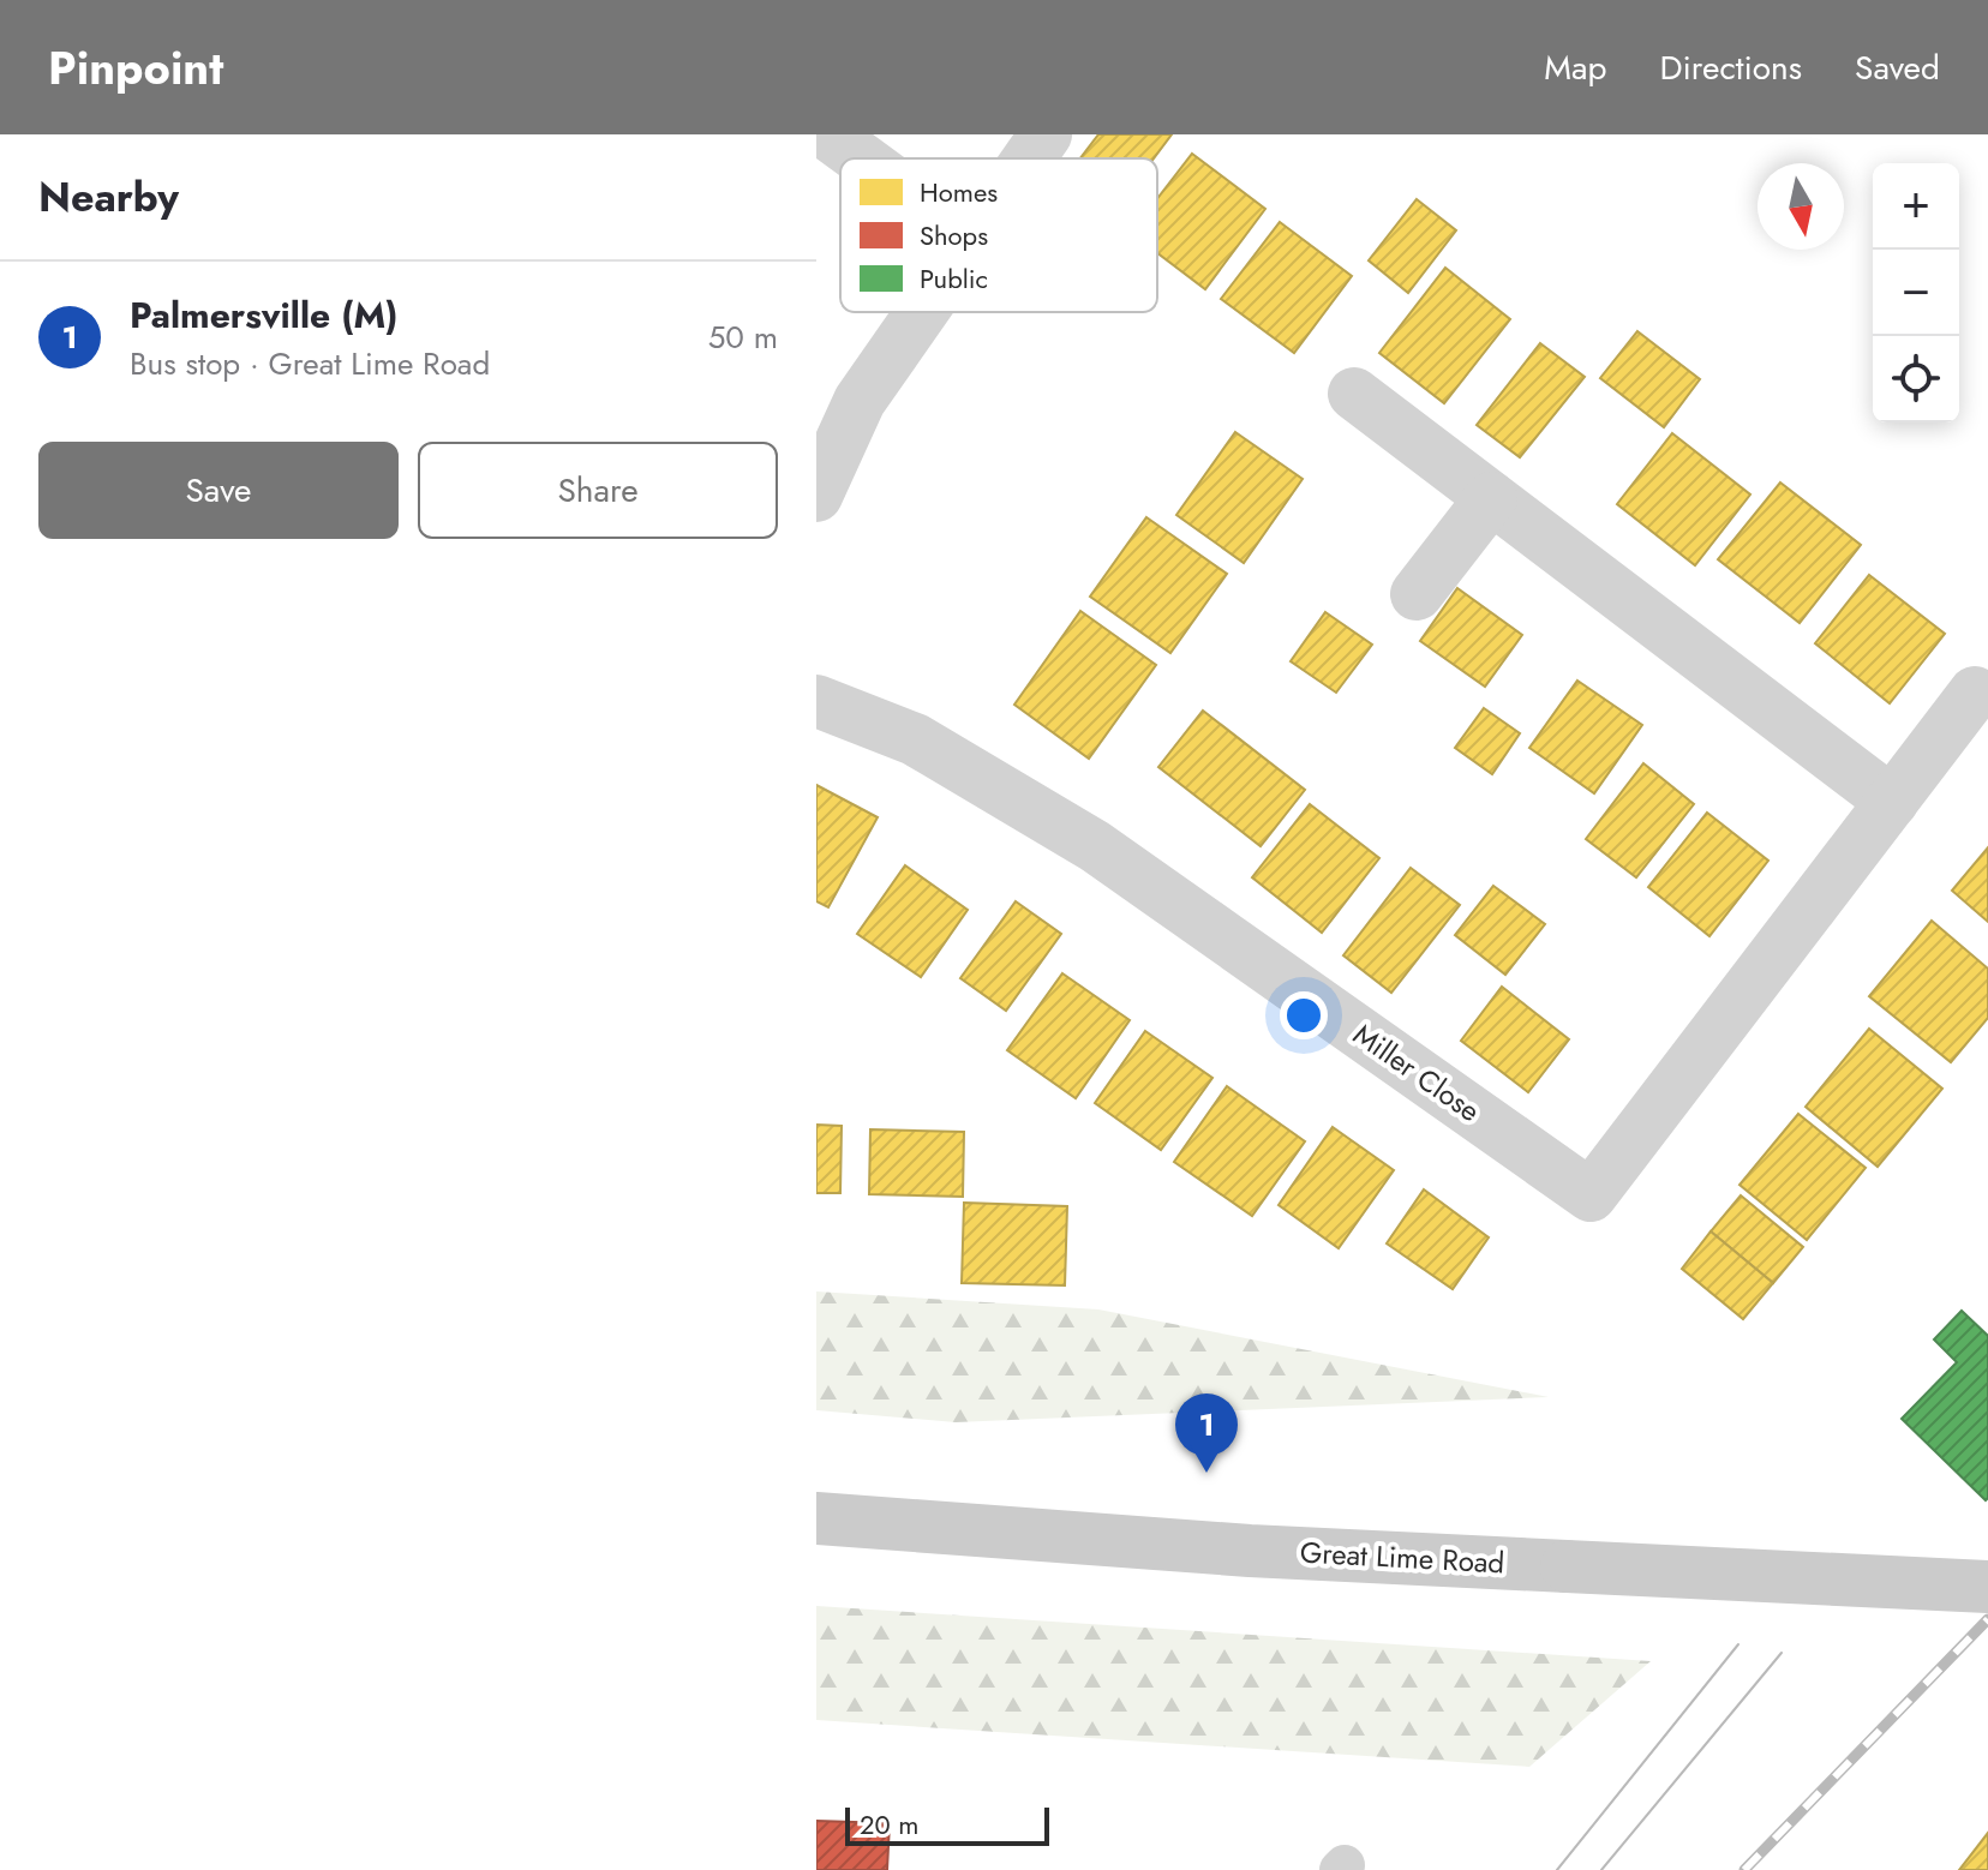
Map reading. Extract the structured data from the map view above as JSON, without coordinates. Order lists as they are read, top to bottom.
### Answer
{
  "streets": {
    "main road": ["Great Lime Road"],
    "street": ["Miller Close"]
  },
  "legend": ["Homes", "Shops", "Public"],
  "scale_bar": "20 m",
  "north": "bottom",
  "page": {
    "header": "Pinpoint",
    "nav": ["Map", "Directions", "Saved"],
    "heading": "Nearby",
    "map_buttons": ["+", "−"],
    "list": [
      {
        "mark": "1",
        "name": "Palmersville (M)",
        "note": "Bus stop · Great Lime Road",
        "value": "50 m"
      }
    ],
    "buttons": ["Save", "Share"],
    "pins": "1",
    "scale": "20 m"
  }
}
